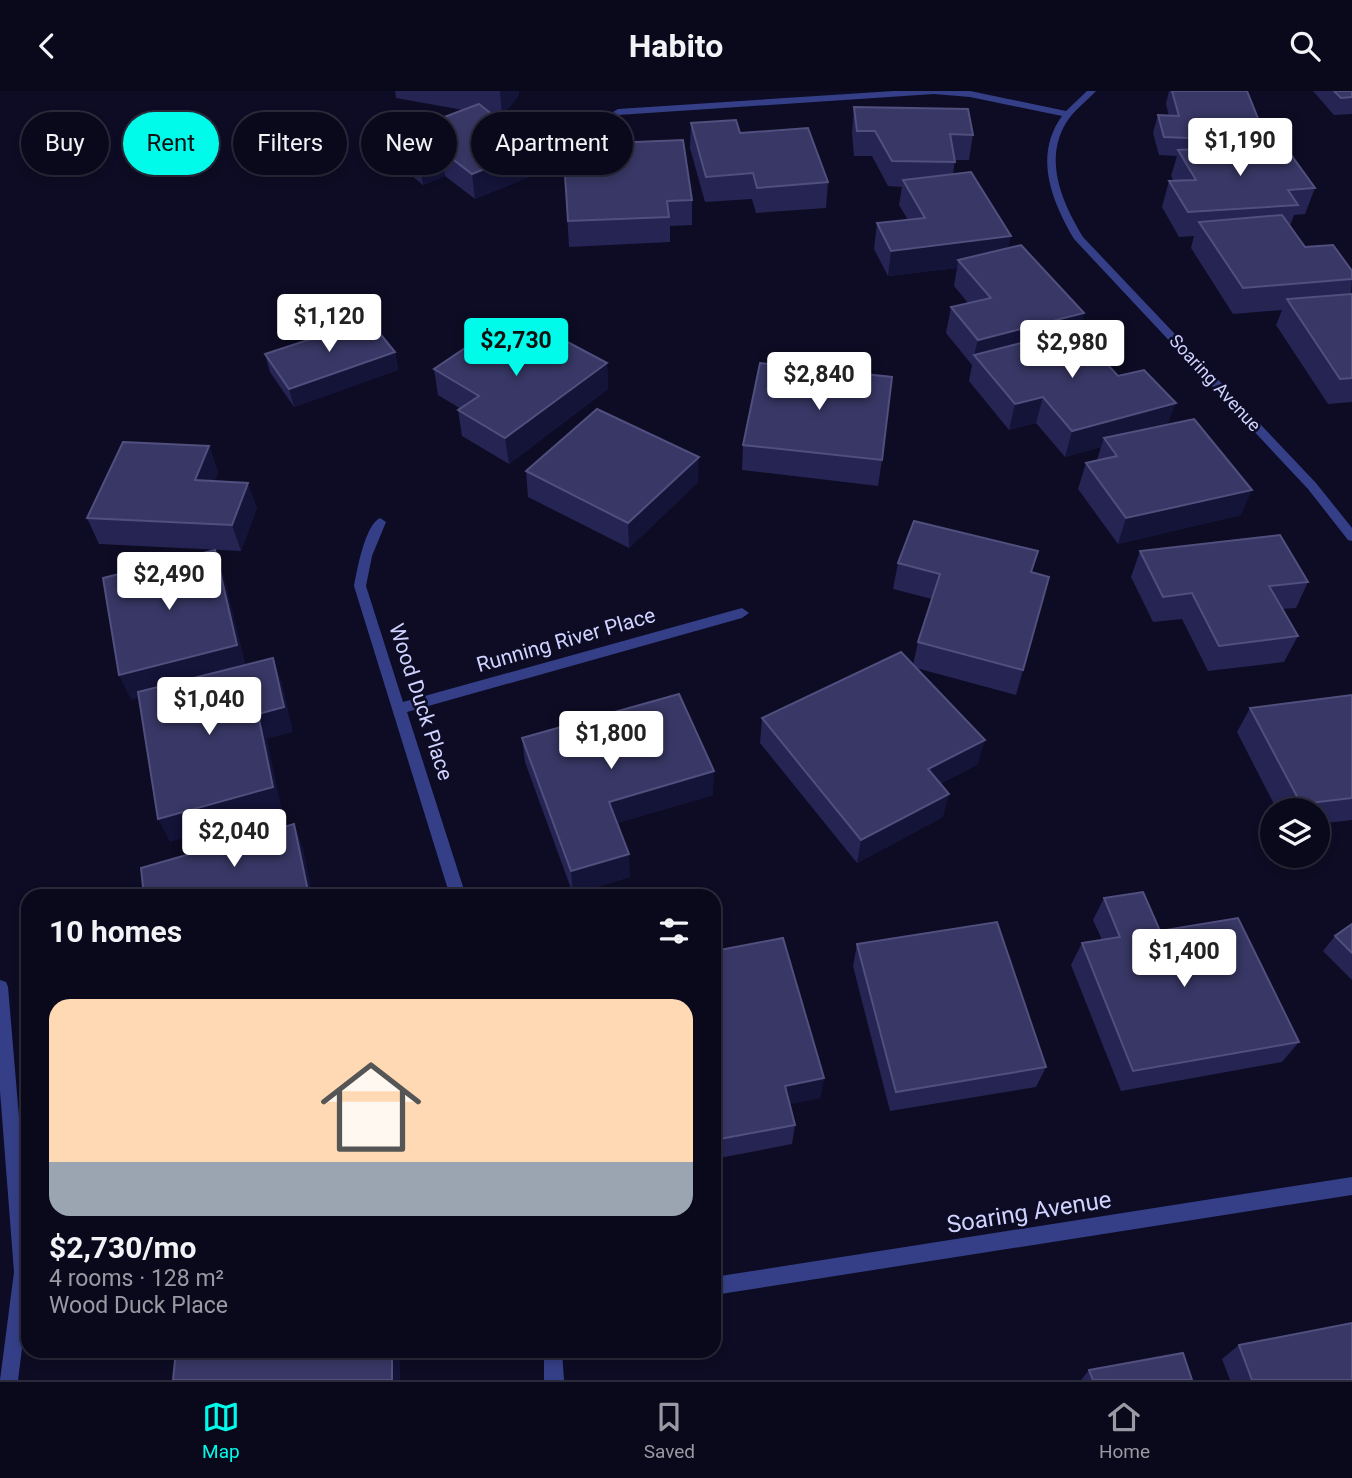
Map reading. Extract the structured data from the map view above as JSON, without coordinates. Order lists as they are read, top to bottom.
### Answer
{
  "streets": {
    "street": ["Soaring Avenue", "Running River Place", "Wood Duck Place"]
  },
  "crossings": [
    ["Running River Place", "Wood Duck Place"]
  ],
  "page": {
    "header": "Habito",
    "chip": [
      "Buy",
      "Rent",
      "Filters",
      "New",
      "Apartment"
    ],
    "price": [
      "$1,190",
      "$1,120",
      "$2,730",
      "$2,980",
      "$2,840",
      "$2,490",
      "$1,040",
      "$1,800",
      "$2,040",
      "$1,400"
    ],
    "heading": "10 homes",
    "list": [
      {
        "name": "$2,730/mo",
        "note": "4 rooms · 128 m² · Wood Duck Place"
      }
    ],
    "tabs": ["Map", "Saved", "Home"]
  }
}
